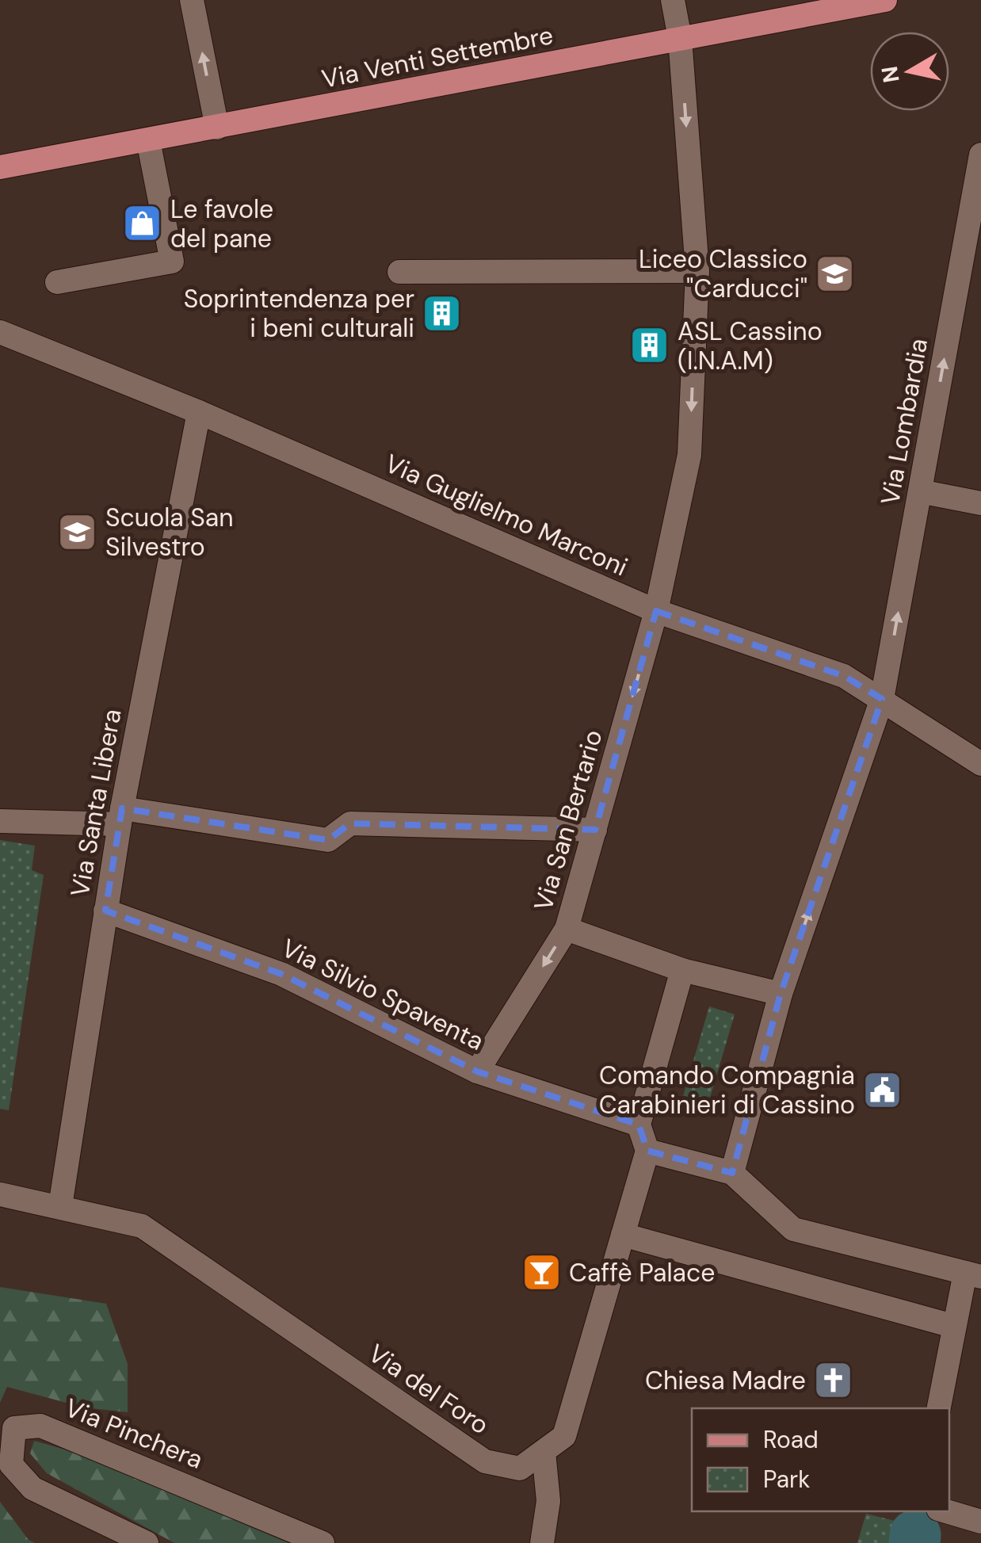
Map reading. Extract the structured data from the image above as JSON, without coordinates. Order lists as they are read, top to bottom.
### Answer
{
  "streets": {
    "main road": ["Via Venti Settembre"],
    "street": [
      "Via Lombardia",
      "Via Guglielmo Marconi",
      "Via Santa Libera",
      "Via San Bertario",
      "Via Silvio Spaventa",
      "Via del Foro",
      "Via Pinchera"
    ]
  },
  "crossings": [
    ["Via Venti Settembre", "Via San Bertario"],
    ["Via Lombardia", "Via Guglielmo Marconi"],
    ["Via Guglielmo Marconi", "Via Santa Libera"],
    ["Via Guglielmo Marconi", "Via San Bertario"],
    ["Via Santa Libera", "Via Silvio Spaventa"],
    ["Via Santa Libera", "Via del Foro"],
    ["Via San Bertario", "Via Silvio Spaventa"]
  ],
  "one_way": ["Via Lombardia", "Via San Bertario"],
  "places": {
    "shop": ["Le favole del pane"],
    "school or university": ["Liceo Classico \"Carducci\"", "Scuola San Silvestro"],
    "building": ["Soprintendenza per i beni culturali", "ASL Cassino (I.N.A.M)"],
    "public building": ["Comando Compagnia Carabinieri di Cassino"],
    "bar": ["Caffè Palace"],
    "church": ["Chiesa Madre"]
  },
  "legend": ["Road", "Park"],
  "north": "left"
}
